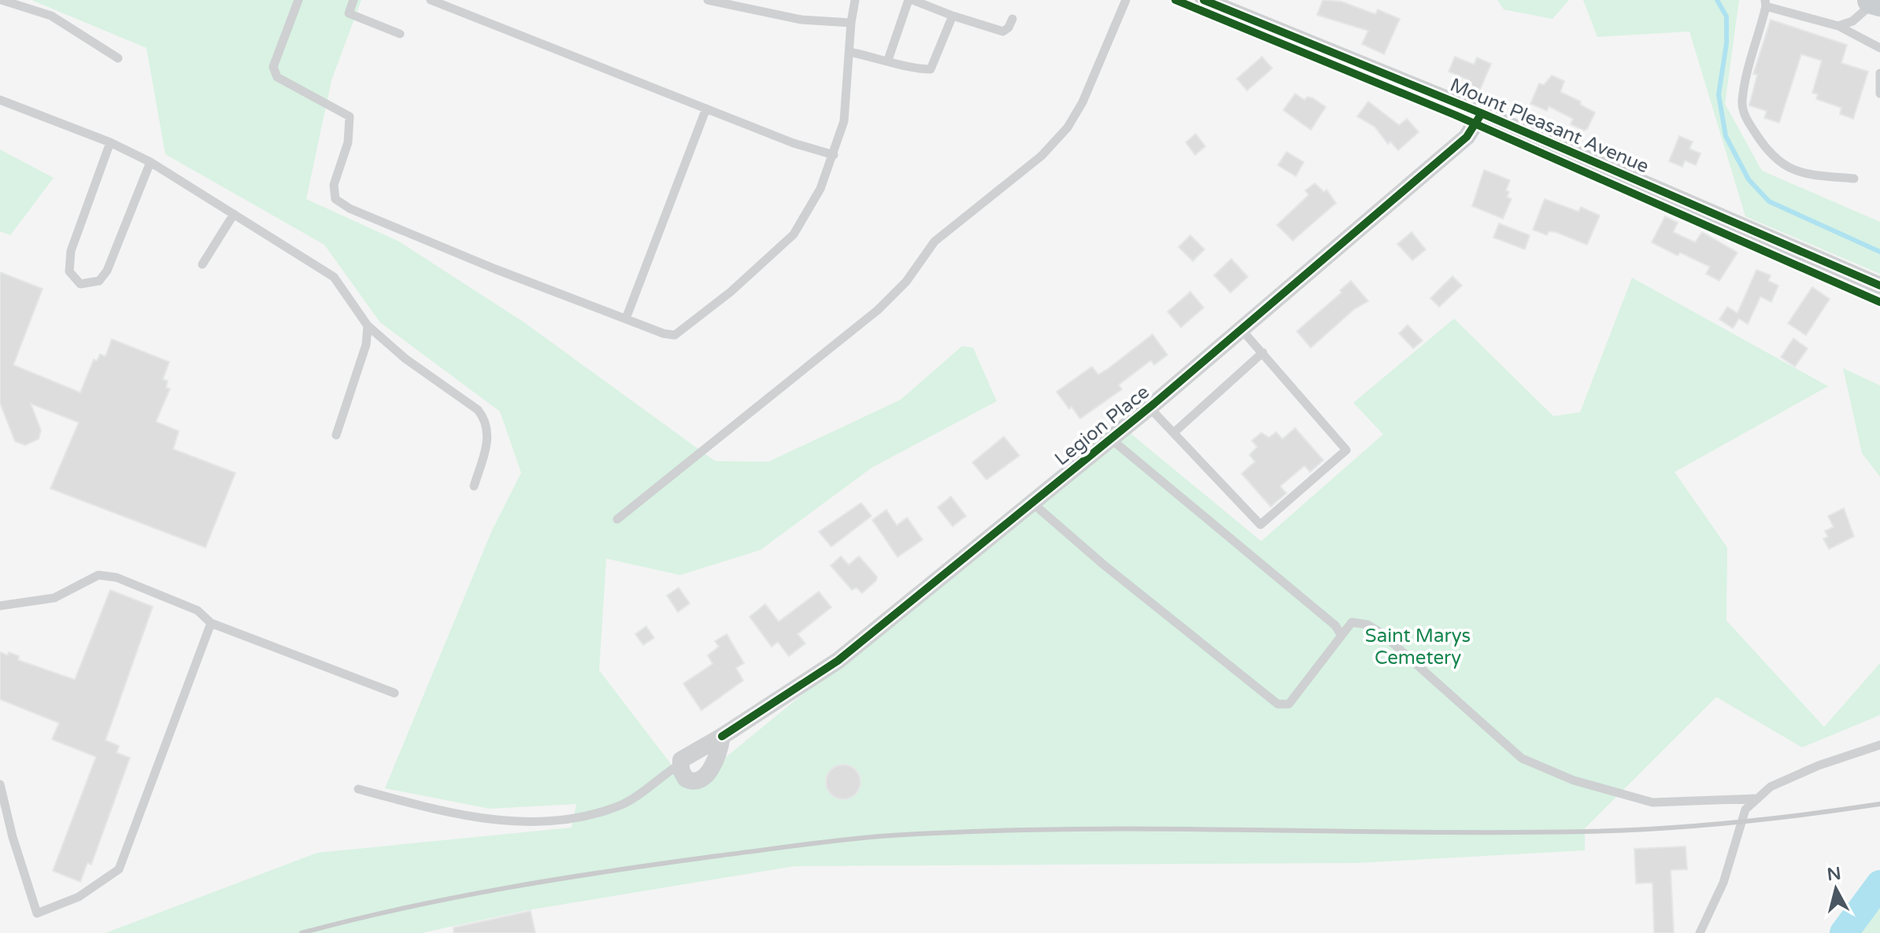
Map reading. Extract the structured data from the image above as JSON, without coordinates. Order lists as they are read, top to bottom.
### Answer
{
  "streets": {
    "street": ["Mount Pleasant Avenue", "Legion Place"]
  },
  "crossings": [
    ["Mount Pleasant Avenue", "Legion Place"]
  ],
  "parks": ["Saint Marys Cemetery"],
  "north": "top"
}
